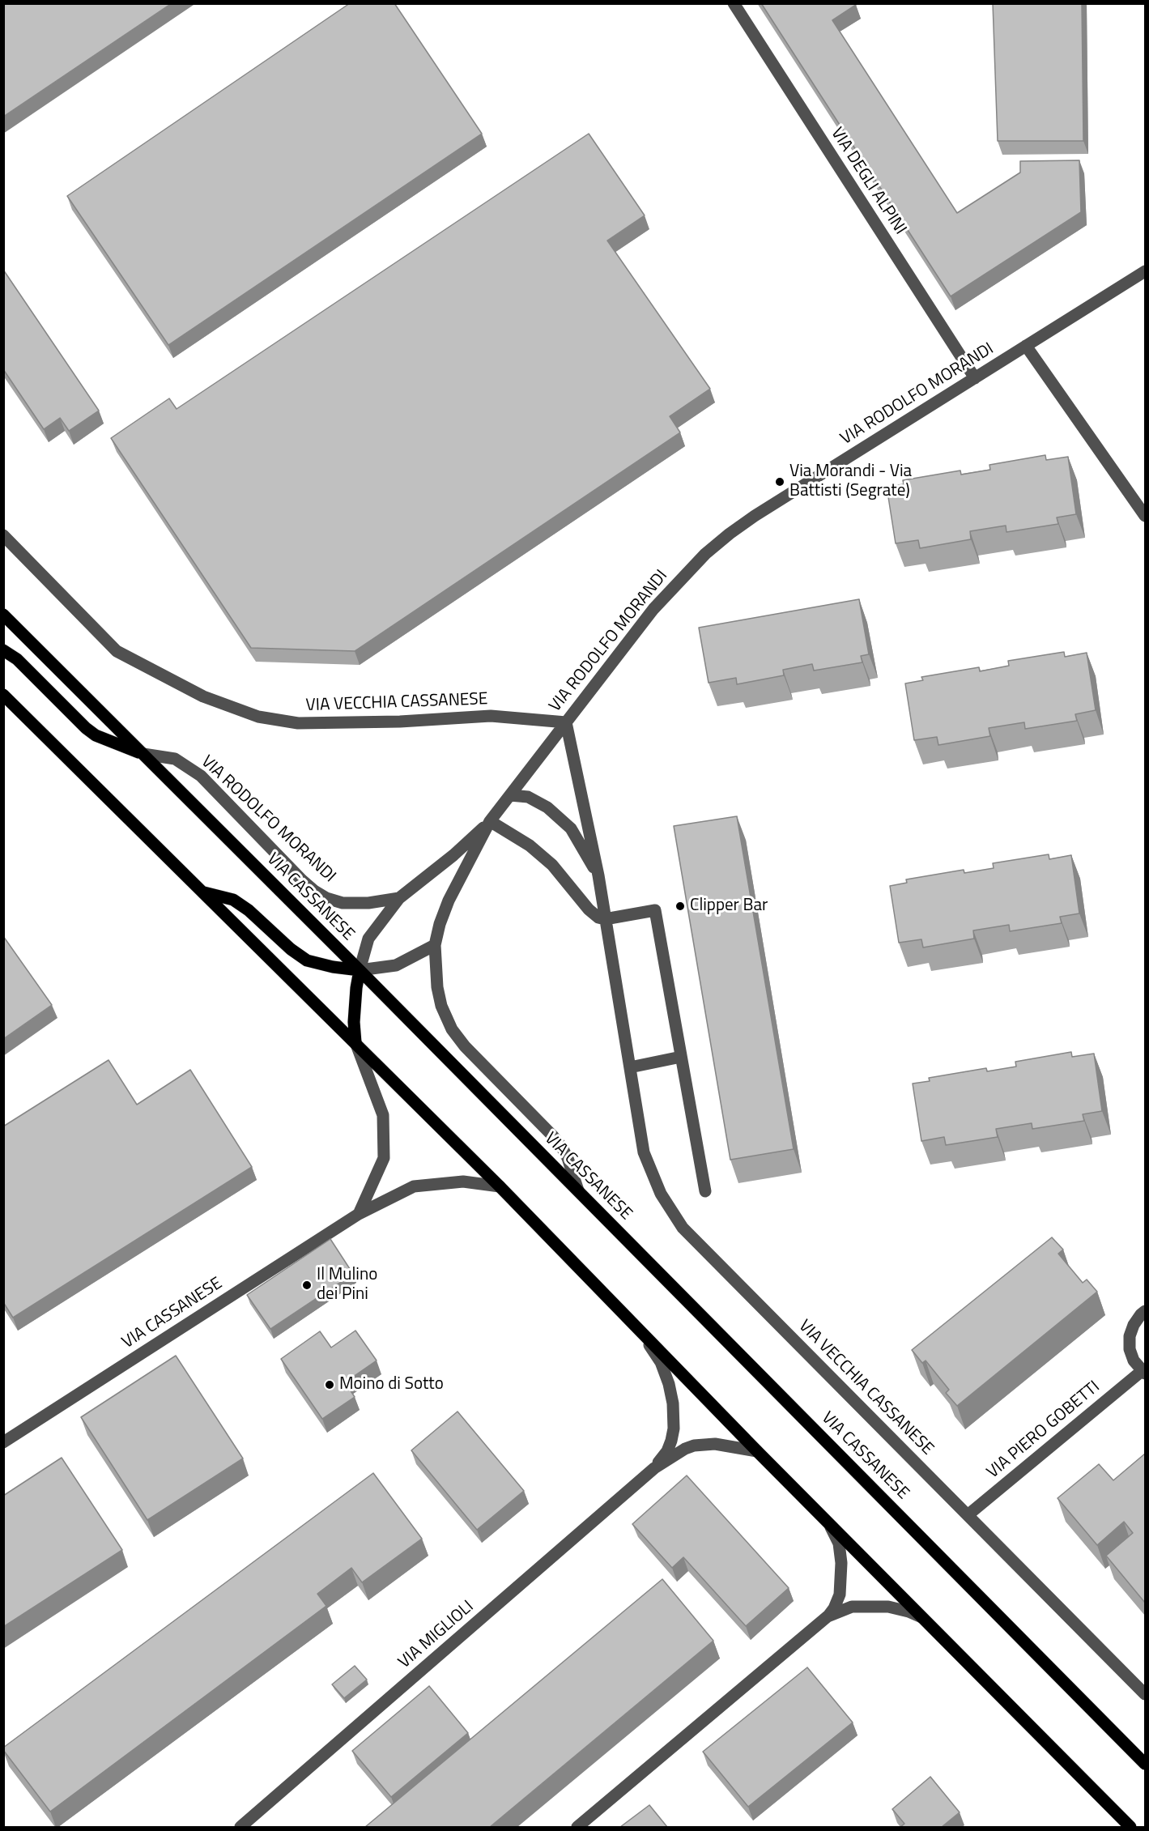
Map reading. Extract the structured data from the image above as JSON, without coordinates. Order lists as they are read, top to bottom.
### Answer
{
  "streets": {
    "main road": ["VIA CASSANESE"],
    "street": [
      "VIA DEGLI ALPINI",
      "VIA RODOLFO MORANDI",
      "VIA VECCHIA CASSANESE",
      "VIA PIERO GOBETTI",
      "VIA MIGLIOLI"
    ]
  },
  "crossings": [
    ["VIA DEGLI ALPINI", "VIA RODOLFO MORANDI"],
    ["VIA RODOLFO MORANDI", "VIA VECCHIA CASSANESE"],
    ["VIA RODOLFO MORANDI", "VIA CASSANESE"],
    ["VIA VECCHIA CASSANESE", "VIA PIERO GOBETTI"]
  ],
  "places": [
    "Via Morandi - Via Battisti (Segrate)",
    "Clipper Bar",
    "Il Mulino dei Pini",
    "Moino di Sotto"
  ]
}
